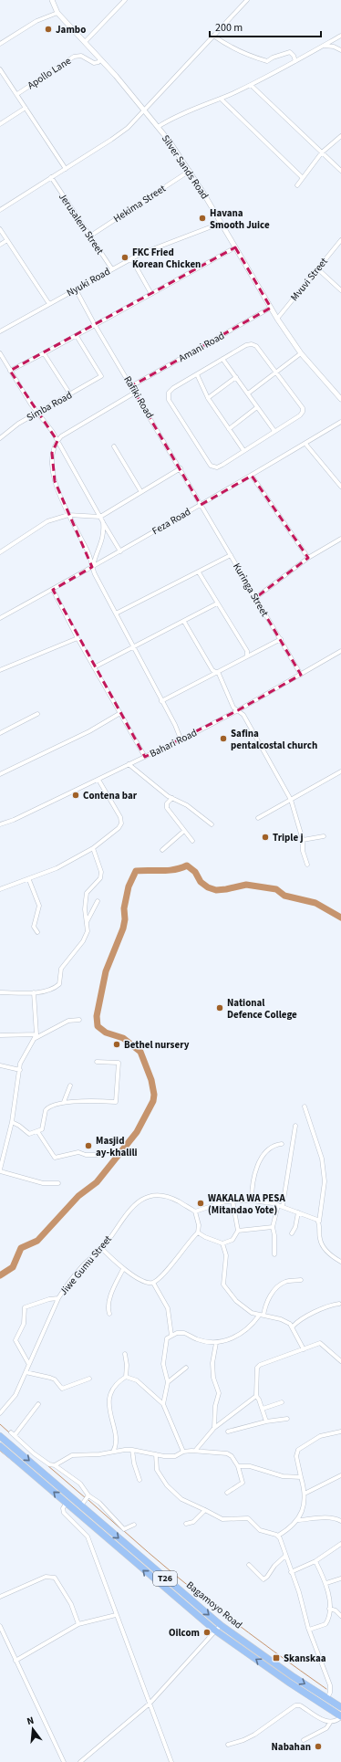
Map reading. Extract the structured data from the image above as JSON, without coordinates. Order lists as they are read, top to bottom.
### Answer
{
  "streets": {
    "highway": ["T26", "Bagamoyo Road"],
    "street": [
      "Apollo Lane",
      "Silver Sands Road",
      "Hekima Street",
      "Jerusalem Street",
      "Mvuvi Street",
      "Nyuki Road",
      "Amani Road",
      "Rafiki Road",
      "Simba Road",
      "Feza Road",
      "Kuringa Street",
      "Bahari Road",
      "Jiwe Gumu Street"
    ]
  },
  "crossings": [
    ["Apollo Lane", "Silver Sands Road"],
    ["Silver Sands Road", "Hekima Street"],
    ["Silver Sands Road", "Mvuvi Street"],
    ["Silver Sands Road", "Nyuki Road"],
    ["Silver Sands Road", "Amani Road"],
    ["Hekima Street", "Jerusalem Street"],
    ["Jerusalem Street", "Nyuki Road"],
    ["Nyuki Road", "Rafiki Road"],
    ["Amani Road", "Rafiki Road"],
    ["Rafiki Road", "Feza Road"],
    ["Rafiki Road", "Kuringa Street"],
    ["Feza Road", "Kuringa Street"],
    ["Kuringa Street", "Bahari Road"]
  ],
  "places": {
    "other": [
      "Jambo",
      "Havana Smooth Juice",
      "FKC Fried Korean Chicken",
      "Safina pentalcostal church",
      "Contena bar",
      "Triple j",
      "National Defence College",
      "Bethel nursery",
      "Masjid ay-khalili",
      "WAKALA WA PESA (Mitandao Yote)",
      "Oilcom",
      "Nabahan"
    ],
    "transit": ["Skanskaa"]
  },
  "scale_bar": "200 m",
  "north": "top"
}
